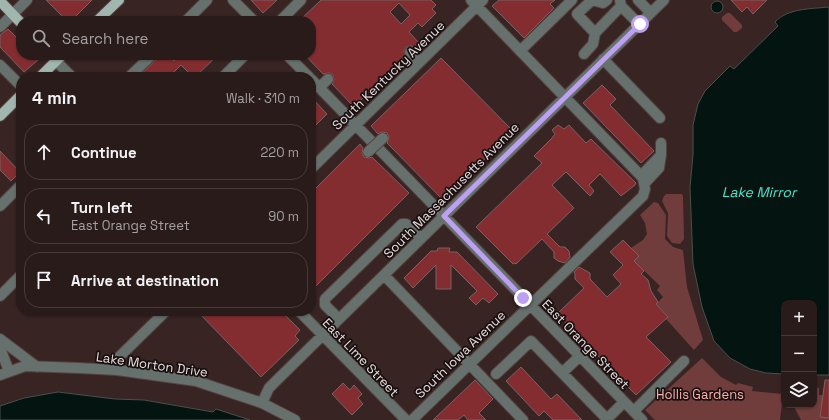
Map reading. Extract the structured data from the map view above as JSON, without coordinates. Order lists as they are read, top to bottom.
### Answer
{
  "streets": {
    "street": [
      "South Kentucky Avenue",
      "South Massachusetts Avenue",
      "East Orange Street",
      "South Iowa Avenue",
      "East Lime Street",
      "Lake Morton Drive"
    ]
  },
  "crossings": [
    ["South Kentucky Avenue", "East Orange Street"],
    ["South Massachusetts Avenue", "East Orange Street"],
    ["South Massachusetts Avenue", "East Lime Street"],
    ["South Massachusetts Avenue", "Lake Morton Drive"],
    ["East Orange Street", "South Iowa Avenue"]
  ],
  "water": ["Lake Mirror"],
  "parks": ["Hollis Gardens"],
  "page": {
    "search": "Search here",
    "heading": ["4 min", "Walk · 310 m"],
    "list": [
      ["Continue", "220 m"],
      ["Turn left", "East Orange Street", "90 m"],
      "Arrive at destination"
    ],
    "map_buttons": ["+", "−"]
  }
}
